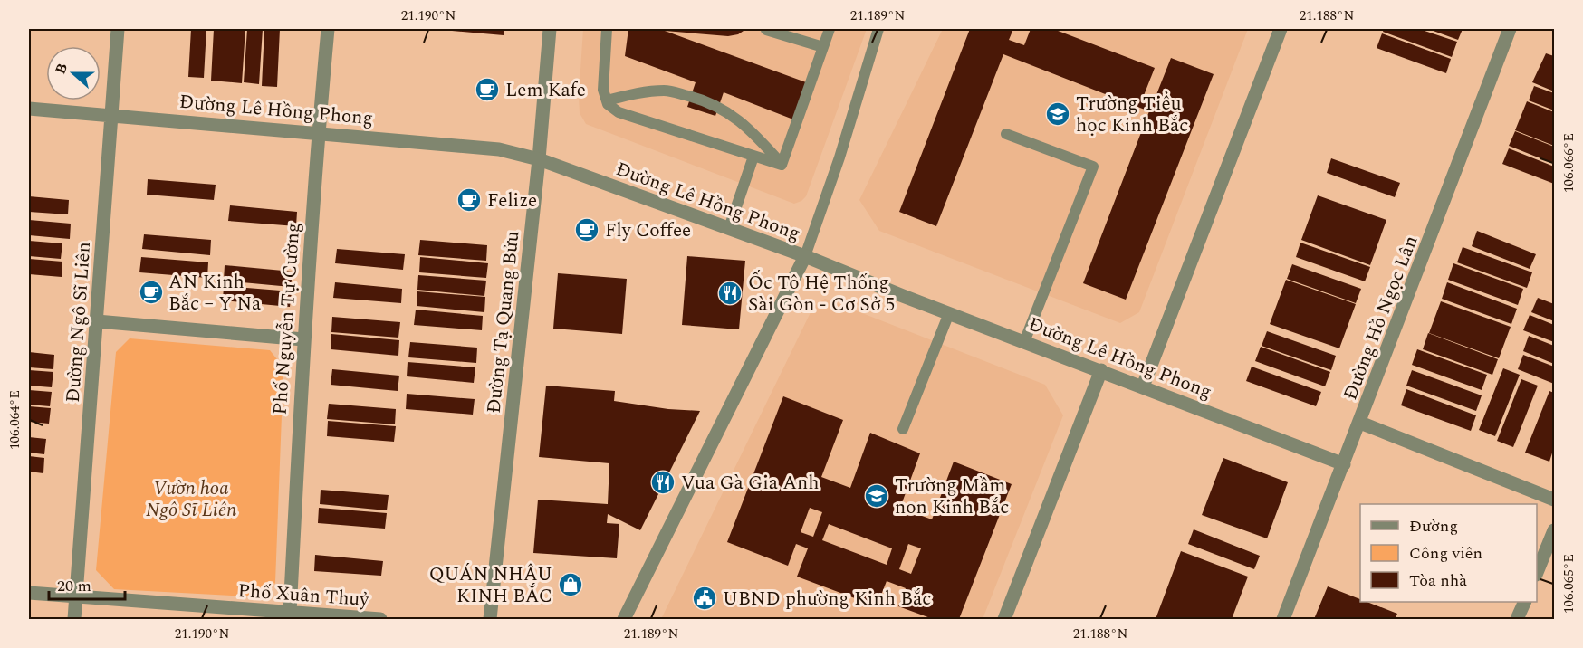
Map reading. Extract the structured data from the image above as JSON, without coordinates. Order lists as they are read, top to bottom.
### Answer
{
  "streets": {
    "street": [
      "Đường Lê Hồng Phong",
      "Đường Hồ Ngọc Lân",
      "Phố Nguyễn Tự Cường",
      "Đường Ngô Sĩ Liên",
      "Đường Tạ Quang Bửu",
      "Phố Xuân Thuỷ"
    ]
  },
  "crossings": [
    ["Đường Lê Hồng Phong", "Đường Hồ Ngọc Lân"],
    ["Đường Lê Hồng Phong", "Phố Nguyễn Tự Cường"],
    ["Đường Lê Hồng Phong", "Đường Ngô Sĩ Liên"],
    ["Đường Lê Hồng Phong", "Đường Tạ Quang Bửu"],
    ["Phố Nguyễn Tự Cường", "Phố Xuân Thuỷ"],
    ["Đường Ngô Sĩ Liên", "Phố Xuân Thuỷ"]
  ],
  "parks": ["Vườn hoa Ngô Sĩ Liên"],
  "places": {
    "cafe": [
      "Lem Kafe",
      "Felize",
      "Fly Coffee",
      "AN Kinh Bắc – Y Na"
    ],
    "school or university": ["Trường Tiểu học Kinh Bắc", "Trường Mầm non Kinh Bắc"],
    "restaurant": ["Ốc Tô Hệ Thống Sài Gòn - Cơ Sở 5", "Vua Gà Gia Anh"],
    "shop": ["QUÁN NHẬU KINH BẮC"],
    "public building": ["UBND phường Kinh Bắc"]
  },
  "legend": ["Đường", "Công viên", "Tòa nhà"],
  "scale_bar": "20 m",
  "north": "left",
  "coordinates": [
    "21.190°N",
    "21.189°N",
    "21.188°N",
    "106.066°E",
    "106.064°E",
    "106.065°E"
  ]
}
